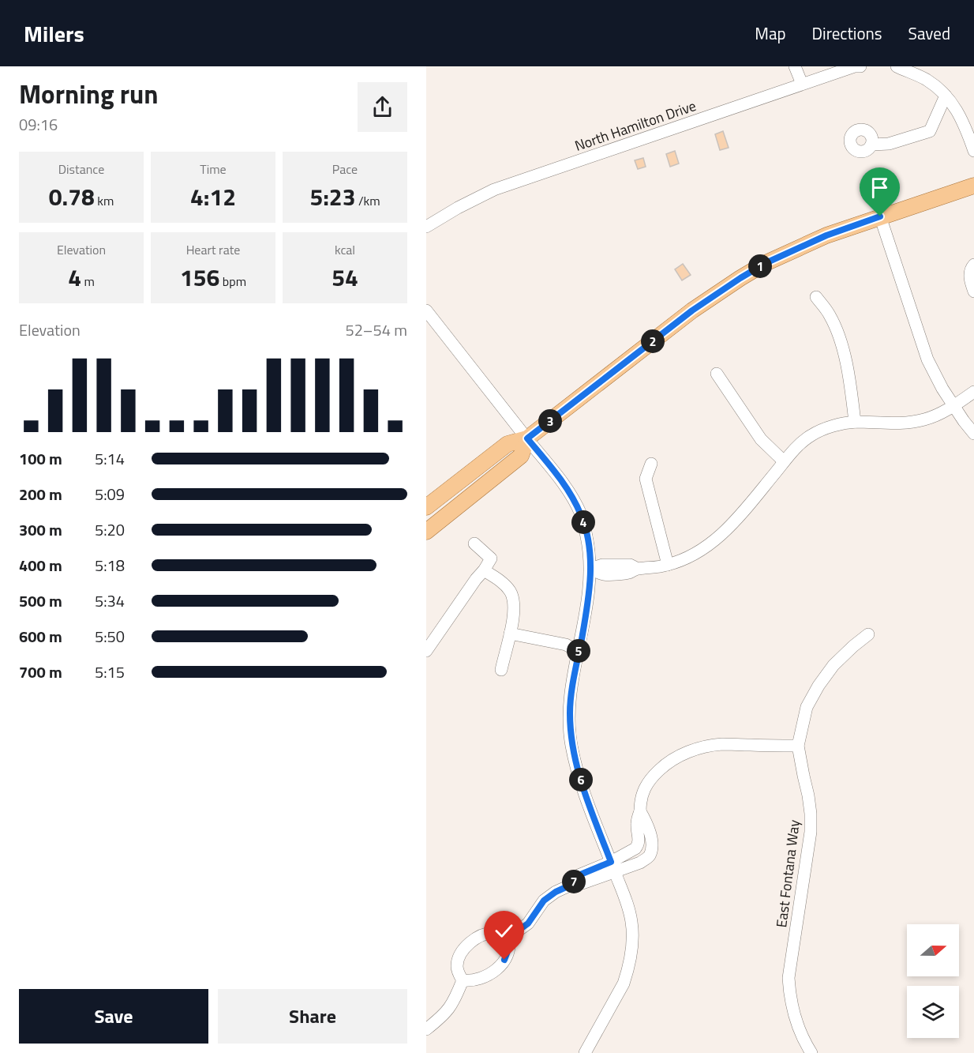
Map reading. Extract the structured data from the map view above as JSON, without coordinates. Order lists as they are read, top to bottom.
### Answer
{
  "streets": {
    "street": ["North Hamilton Drive", "East Fontana Way"]
  },
  "north": "right",
  "page": {
    "header": "Milers",
    "nav": ["Map", "Directions", "Saved"],
    "heading": ["Morning run", "09:16"],
    "stats": [
      ["Distance", "0.78 km"],
      ["Time", "4:12"],
      ["Pace", "5:23 /km"],
      ["Elevation", "4 m"],
      ["Heart rate", "156 bpm"],
      ["kcal", "54"]
    ],
    "pins": [
      "1",
      "2",
      "3",
      "4",
      "5",
      "6",
      "7"
    ],
    "chart": ["Elevation", "52–54 m"],
    "list": [
      {
        "name": "100 m",
        "note": "5:14"
      },
      {
        "name": "200 m",
        "note": "5:09"
      },
      {
        "name": "300 m",
        "note": "5:20"
      },
      {
        "name": "400 m",
        "note": "5:18"
      },
      {
        "name": "500 m",
        "note": "5:34"
      },
      {
        "name": "600 m",
        "note": "5:50"
      },
      {
        "name": "700 m",
        "note": "5:15"
      }
    ],
    "buttons": ["Save", "Share"]
  }
}
